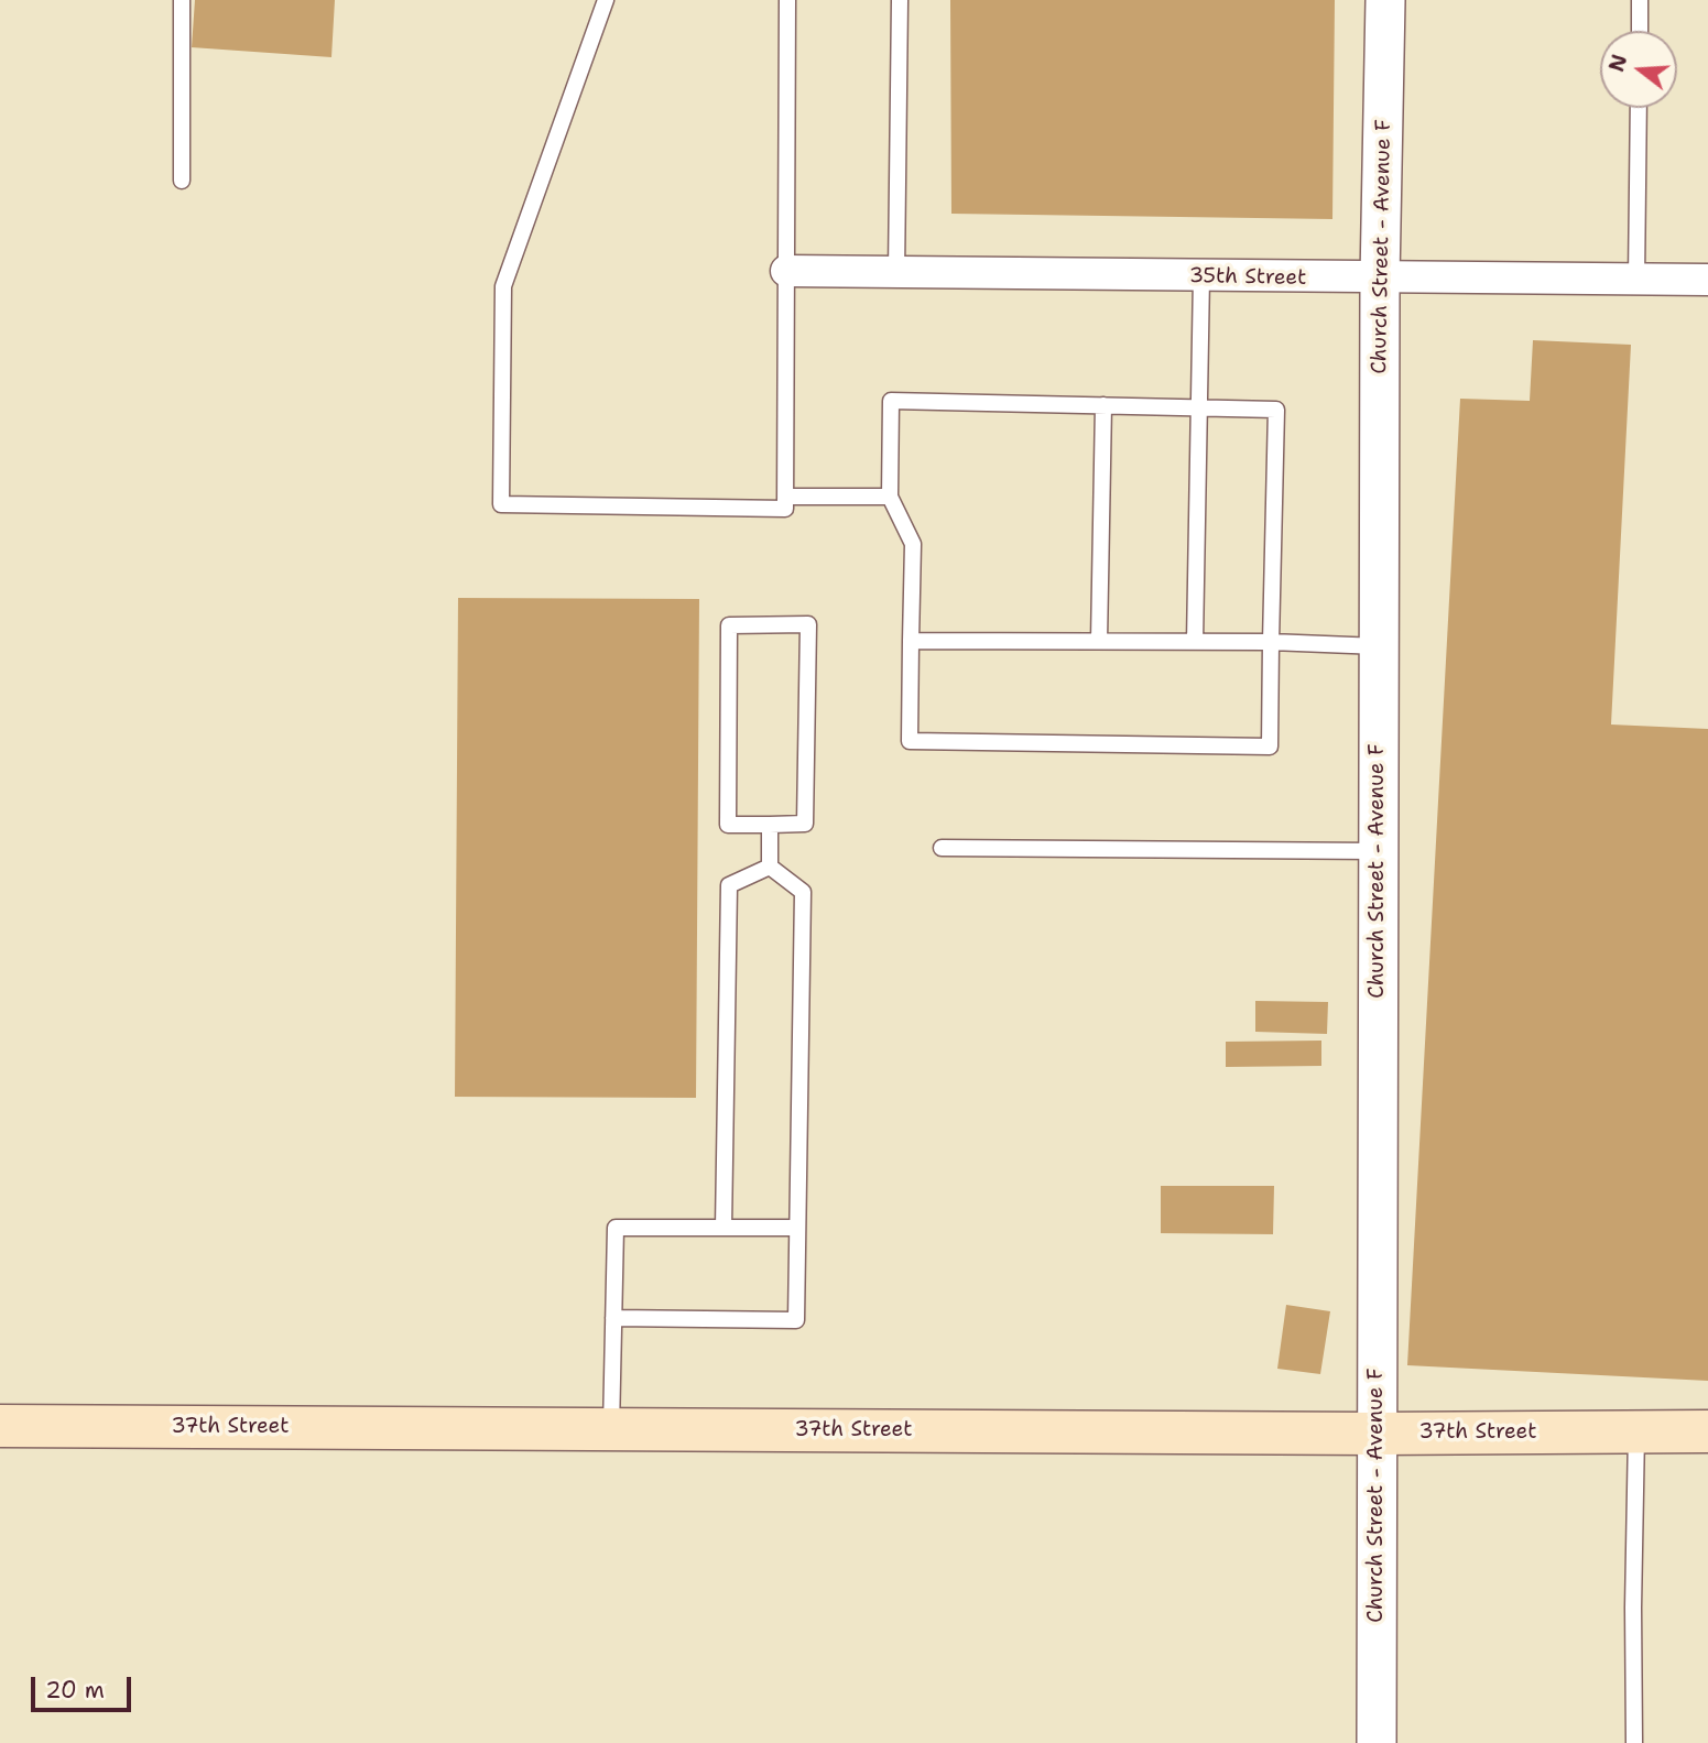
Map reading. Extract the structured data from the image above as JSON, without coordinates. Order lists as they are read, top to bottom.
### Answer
{
  "streets": {
    "main road": ["37th Street"],
    "street": ["Church Street - Avenue F", "35th Street"]
  },
  "crossings": [
    ["Church Street - Avenue F", "35th Street"],
    ["Church Street - Avenue F", "37th Street"]
  ],
  "scale_bar": "20 m",
  "north": "left"
}
